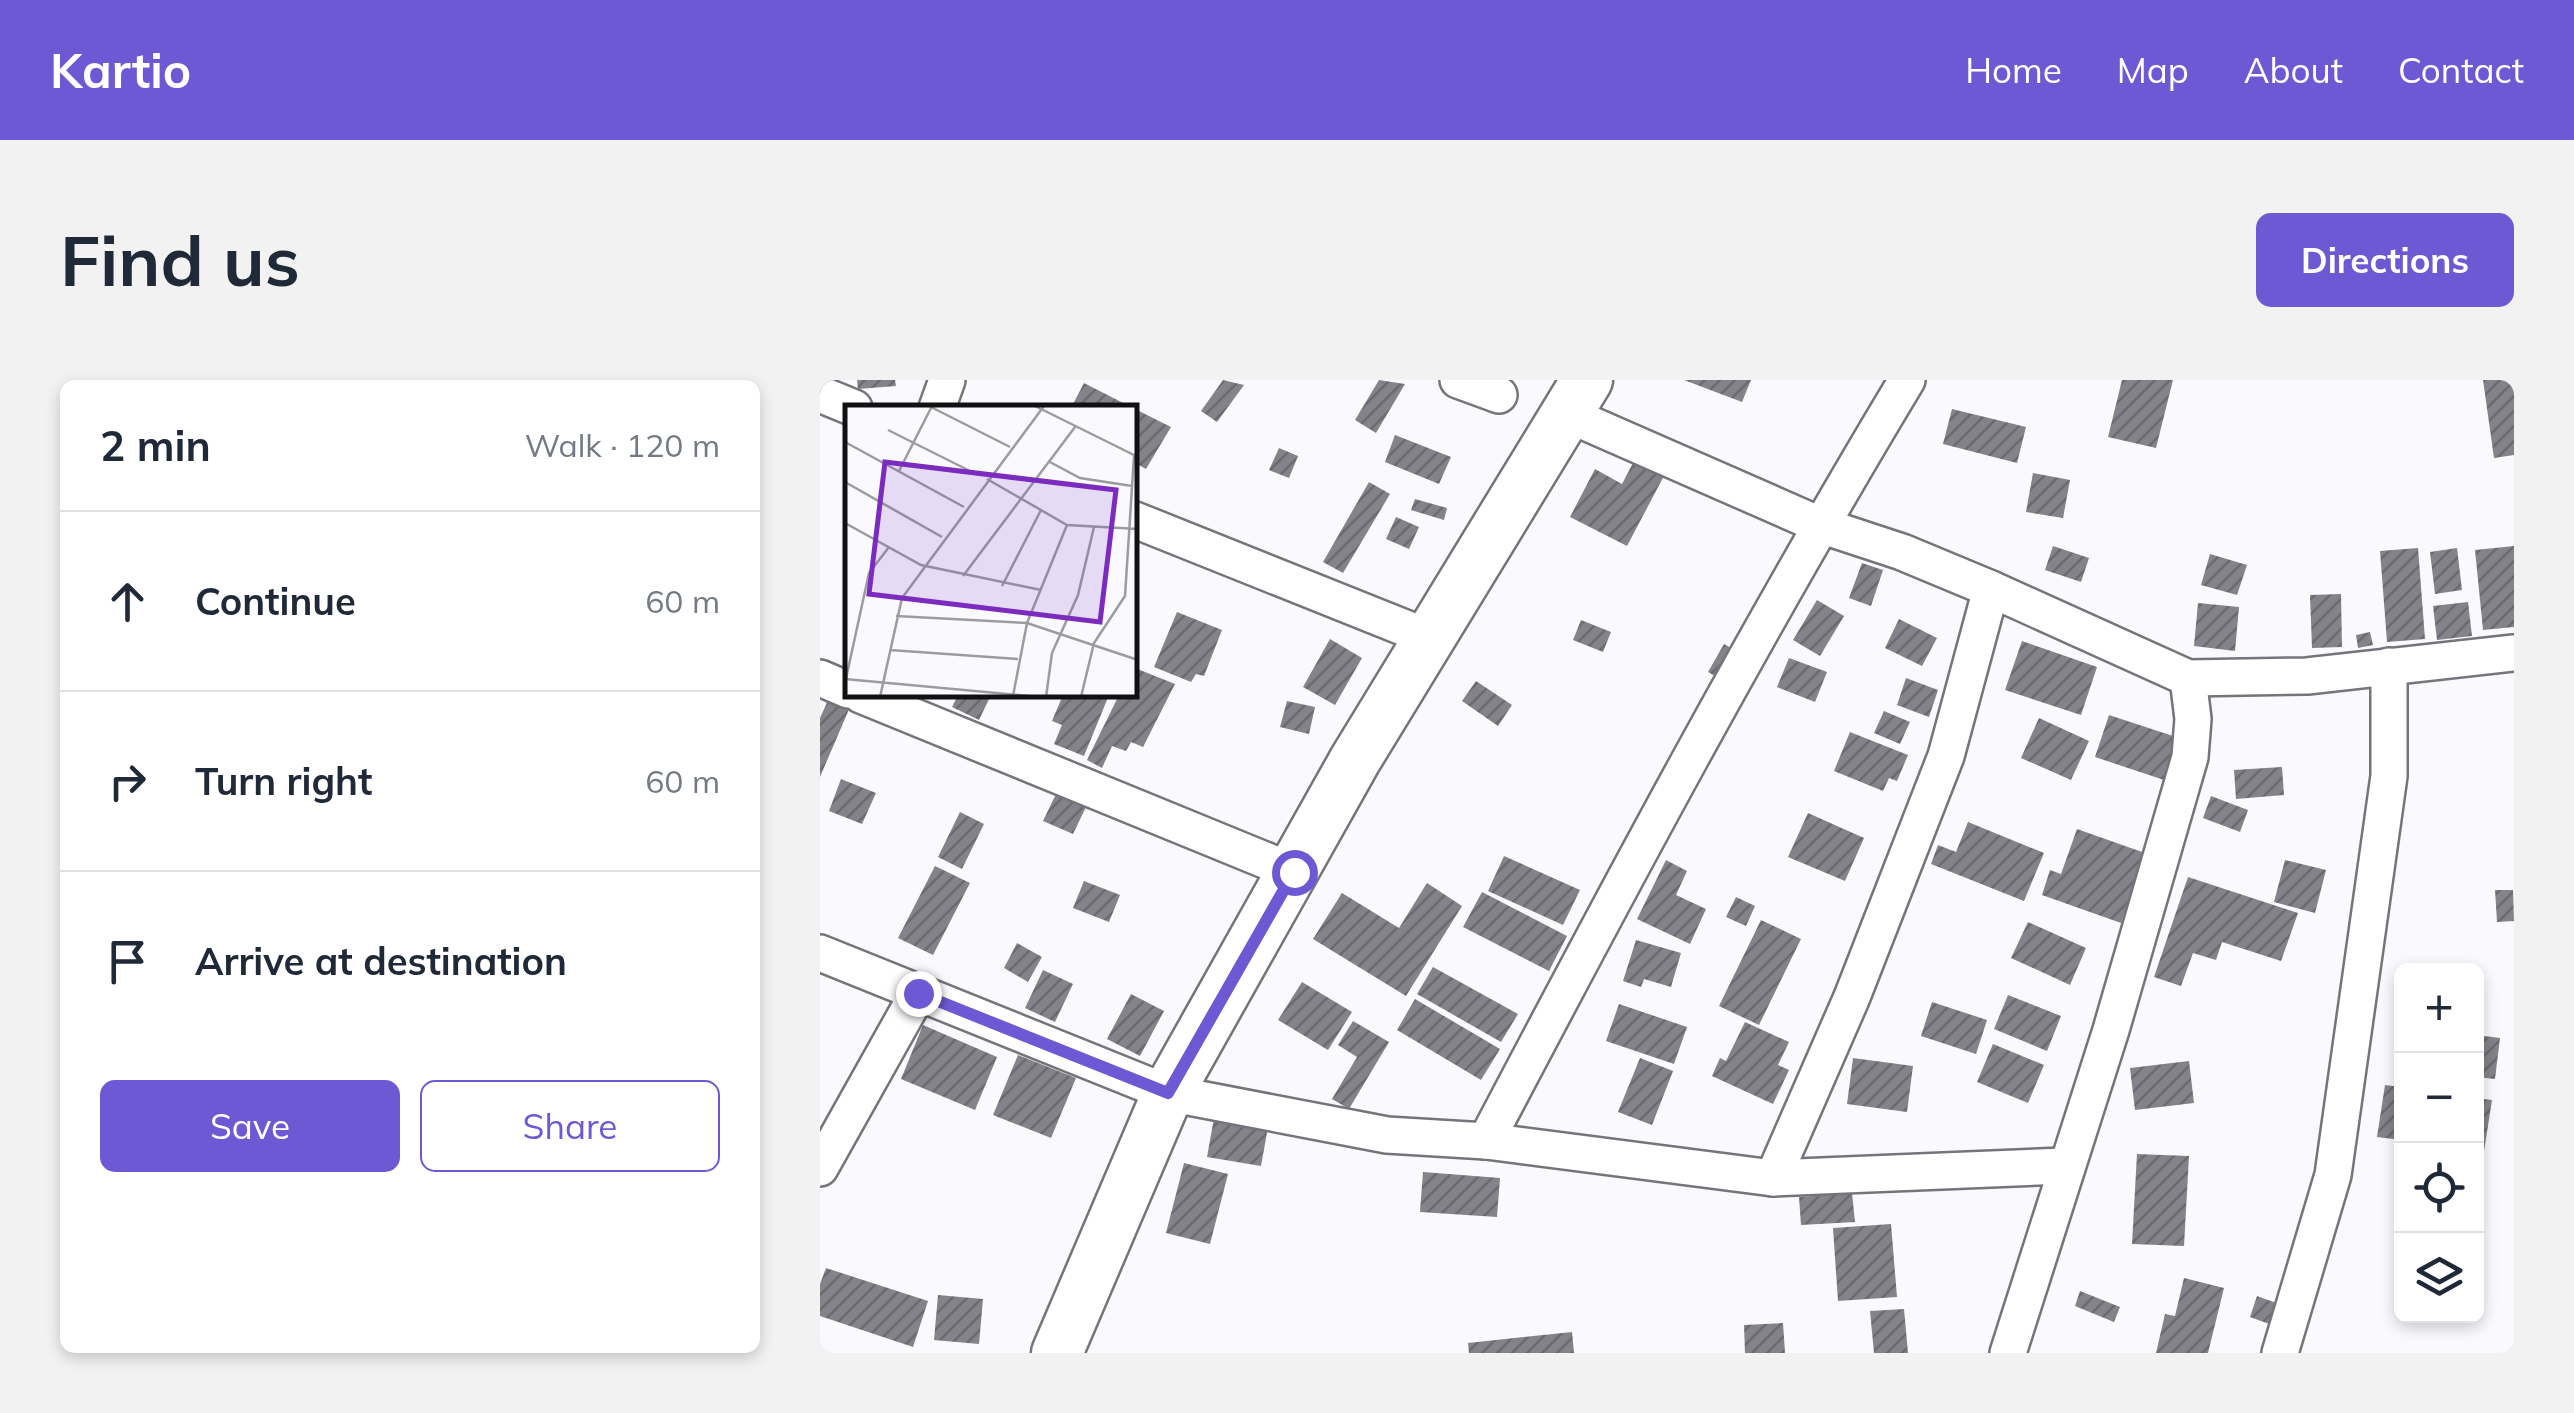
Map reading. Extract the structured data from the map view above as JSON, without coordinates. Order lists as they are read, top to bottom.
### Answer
{
  "page": {
    "header": "Kartio",
    "nav": [
      "Home",
      "Map",
      "About",
      "Contact"
    ],
    "buttons": [
      "Directions",
      ["Save", "Share"]
    ],
    "title": "Find us",
    "heading": ["2 min", "Walk · 120 m"],
    "list": [
      ["Continue", "60 m"],
      ["Turn right", "60 m"],
      "Arrive at destination"
    ],
    "map_buttons": ["+", "−"]
  }
}
